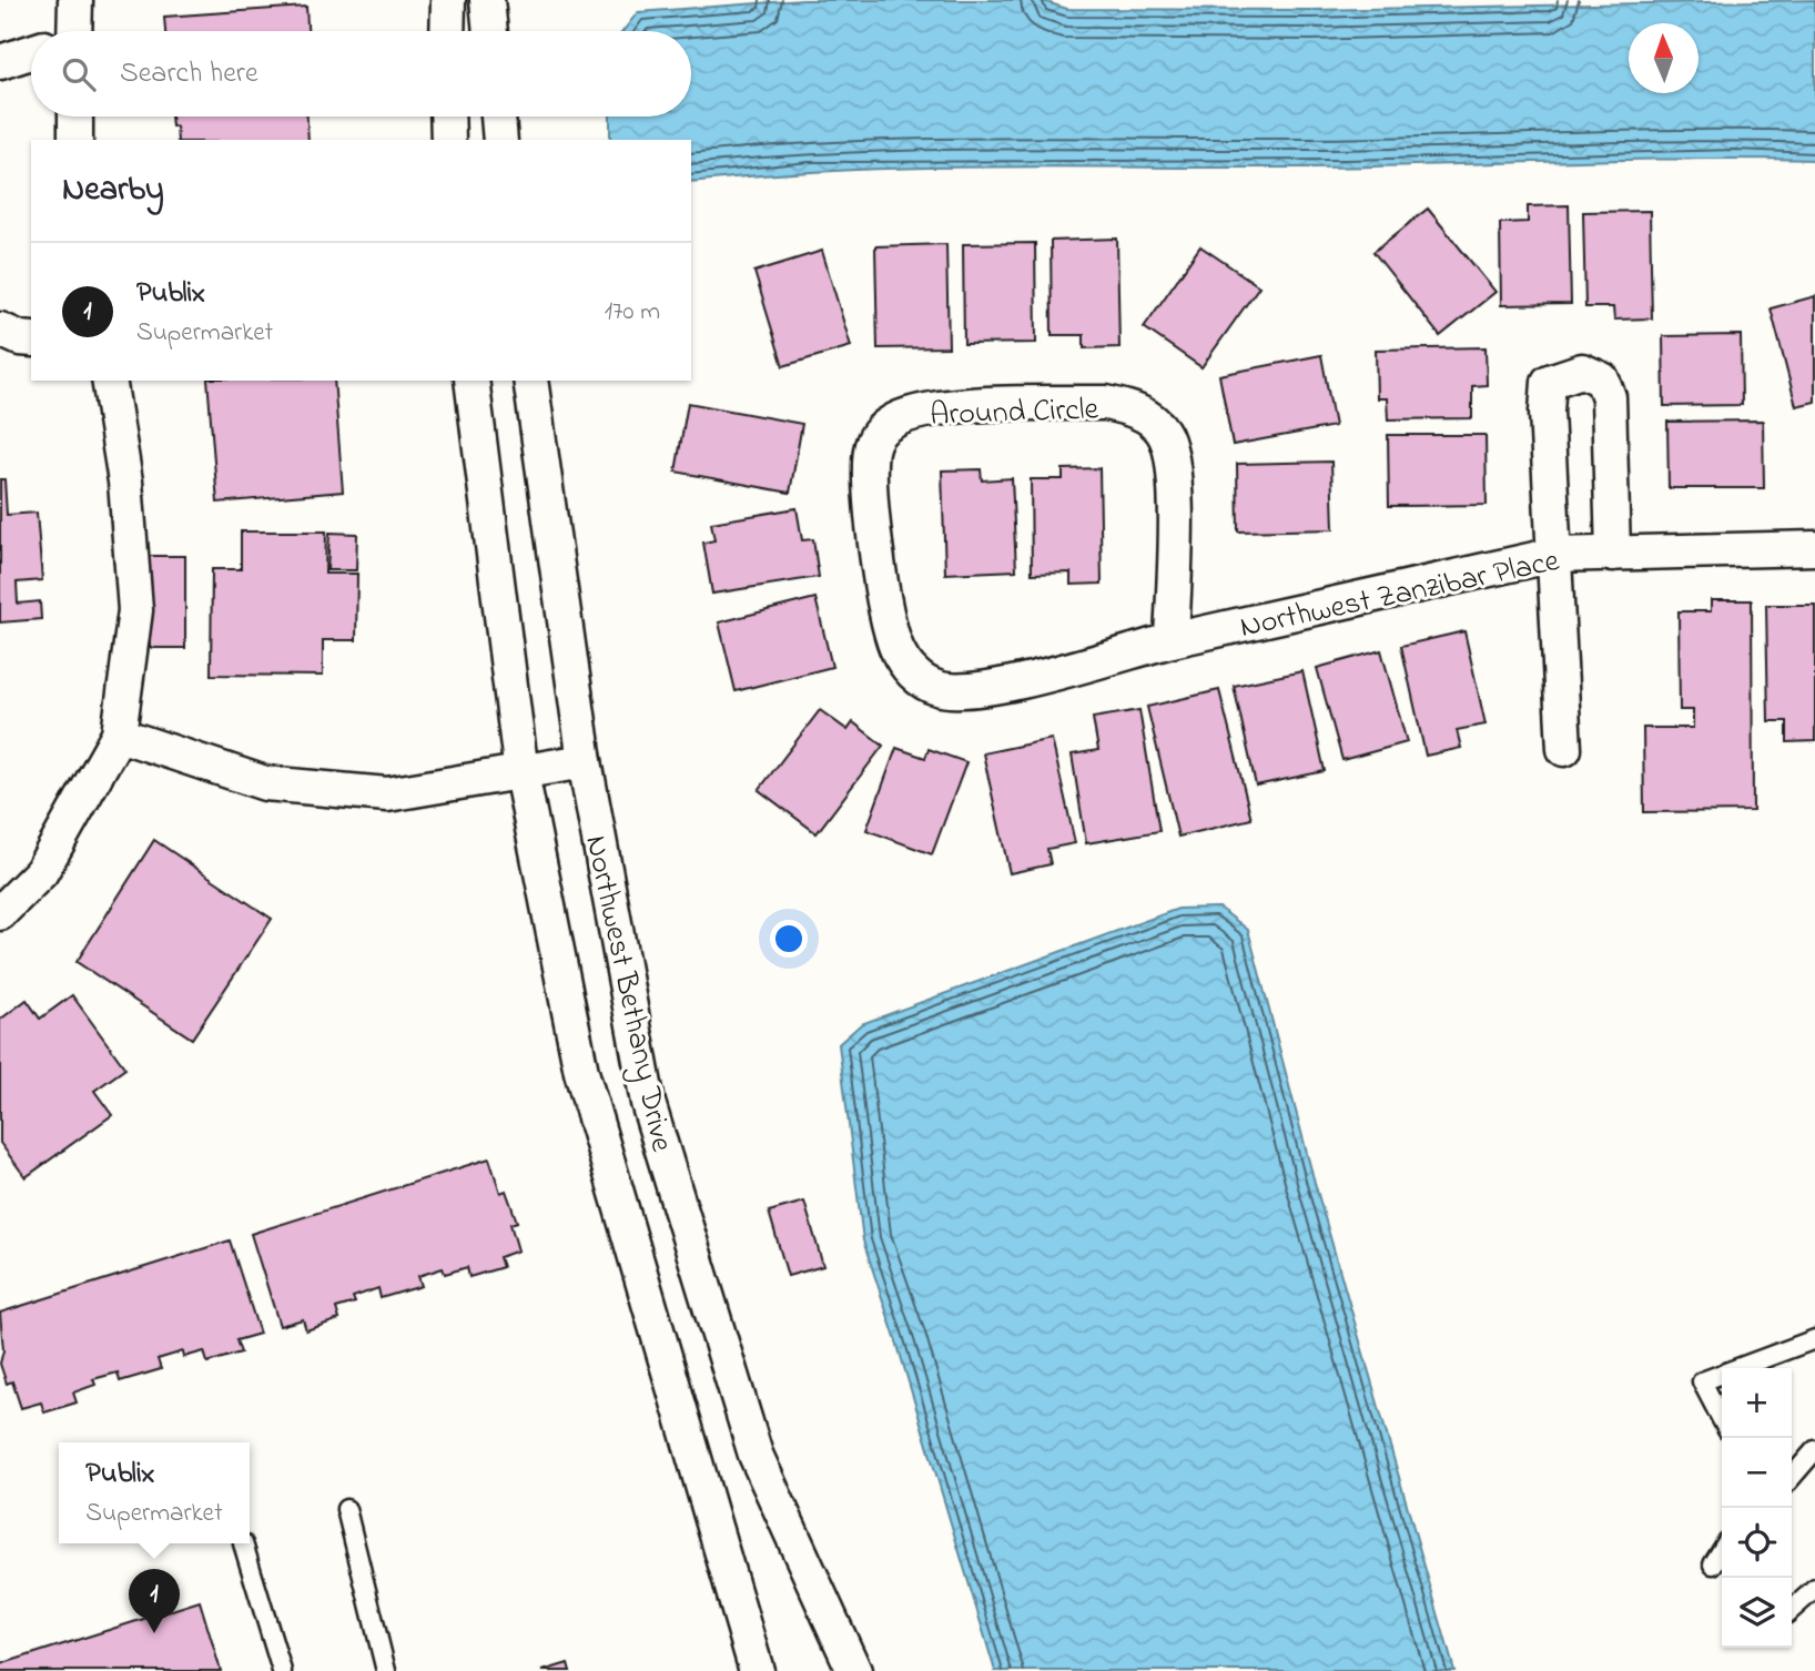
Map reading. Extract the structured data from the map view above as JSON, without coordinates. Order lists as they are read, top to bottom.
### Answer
{
  "streets": {
    "street": ["Around Circle", "Northwest Zanzibar Place", "Northwest Bethany Drive"]
  },
  "crossings": [
    ["Around Circle", "Northwest Zanzibar Place"]
  ],
  "north": "top",
  "page": {
    "search": "Search here",
    "heading": "Nearby",
    "list": [
      {
        "mark": "1",
        "name": "Publix",
        "note": "Supermarket",
        "value": "170 m"
      }
    ],
    "map_buttons": ["+", "−"],
    "popup": ["Publix", "Supermarket"],
    "pins": "1"
  }
}
